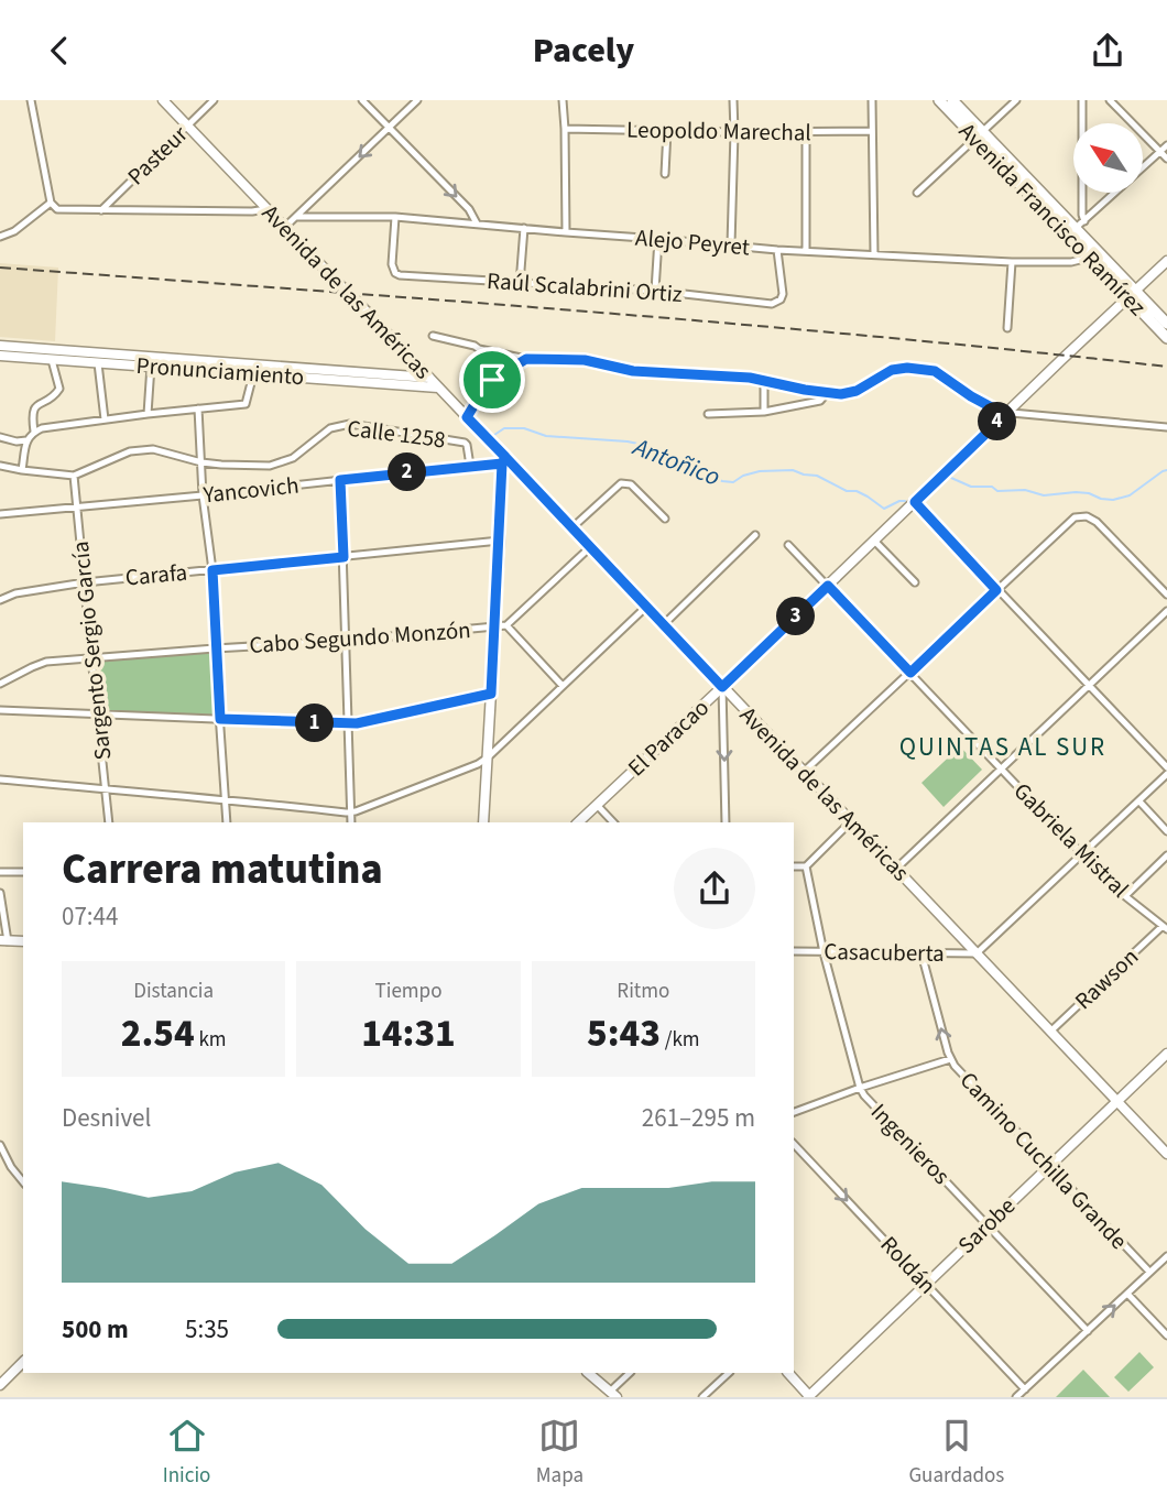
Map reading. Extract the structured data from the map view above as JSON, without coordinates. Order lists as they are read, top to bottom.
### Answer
{
  "streets": {
    "main road": [
      "Avenida Francisco Ramírez",
      "Avenida de las Américas",
      "Pronunciamiento",
      "El Paracao",
      "Sarobe"
    ],
    "street": [
      "Leopoldo Marechal",
      "Pasteur",
      "Alejo Peyret",
      "Raúl Scalabrini Ortiz",
      "Calle 1258",
      "Yancovich",
      "Carafa",
      "Cabo Segundo Monzón",
      "Sargento Sergio García",
      "Gabriela Mistral",
      "Casacuberta",
      "Rawson",
      "Ingenieros",
      "Camino Cuchilla Grande",
      "Roldán"
    ]
  },
  "crossings": [
    ["Pasteur", "Avenida de las Américas"],
    ["Avenida Francisco Ramírez", "Alejo Peyret"],
    ["Avenida Francisco Ramírez", "El Paracao"],
    ["Alejo Peyret", "Raúl Scalabrini Ortiz"],
    ["Avenida de las Américas", "Pronunciamiento"],
    ["Avenida de las Américas", "Yancovich"],
    ["Avenida de las Américas", "El Paracao"],
    ["Avenida de las Américas", "Casacuberta"],
    ["Avenida de las Américas", "Rawson"],
    ["Avenida de las Américas", "Sarobe"],
    ["Calle 1258", "Yancovich"],
    ["Calle 1258", "Sargento Sergio García"],
    ["Yancovich", "Sargento Sergio García"],
    ["Carafa", "Sargento Sergio García"],
    ["Cabo Segundo Monzón", "Sargento Sergio García"],
    ["El Paracao", "Gabriela Mistral"],
    ["Gabriela Mistral", "Rawson"],
    ["Casacuberta", "Ingenieros"],
    ["Casacuberta", "Camino Cuchilla Grande"],
    ["Ingenieros", "Sarobe"],
    ["Camino Cuchilla Grande", "Sarobe"],
    ["Sarobe", "Roldán"]
  ],
  "one_way": ["Roldán"],
  "districts": ["QUINTAS AL SUR"],
  "water": ["Antoñico"],
  "north": "top left",
  "page": {
    "header": "Pacely",
    "pins": [
      "4",
      "2",
      "3",
      "1"
    ],
    "heading": ["Carrera matutina", "07:44"],
    "stats": [
      ["Distancia", "2.54 km"],
      ["Tiempo", "14:31"],
      ["Ritmo", "5:43 /km"]
    ],
    "chart": ["Desnivel", "261–295 m"],
    "list": [
      {
        "name": "500 m",
        "note": "5:35"
      }
    ],
    "tabs": ["Inicio", "Mapa", "Guardados"]
  }
}
